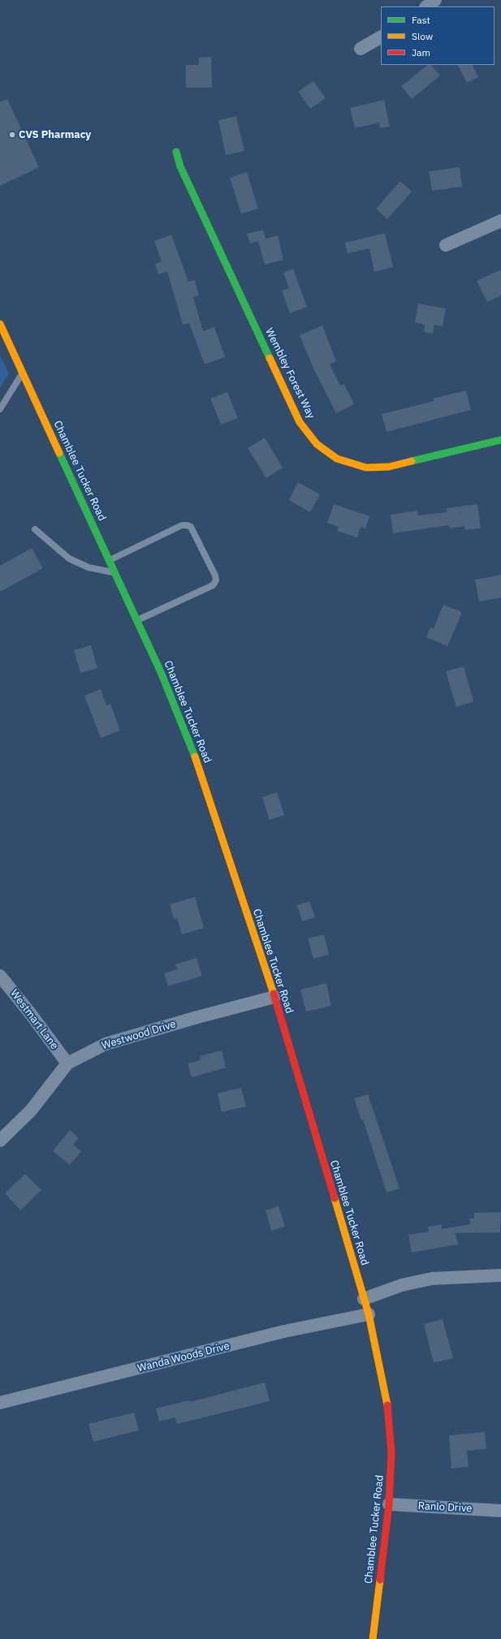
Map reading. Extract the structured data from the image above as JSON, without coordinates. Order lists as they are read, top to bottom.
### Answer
{
  "streets": {
    "main road": ["Wembley Forest Way", "Chamblee Tucker Road"],
    "street": [
      "Westmart Lane",
      "Westwood Drive",
      "Wanda Woods Drive",
      "Ranlo Drive"
    ]
  },
  "crossings": [
    ["Chamblee Tucker Road", "Westwood Drive"],
    ["Chamblee Tucker Road", "Wanda Woods Drive"],
    ["Chamblee Tucker Road", "Ranlo Drive"],
    ["Westmart Lane", "Westwood Drive"]
  ],
  "places": ["CVS Pharmacy"],
  "legend": ["Fast", "Slow", "Jam"]
}
